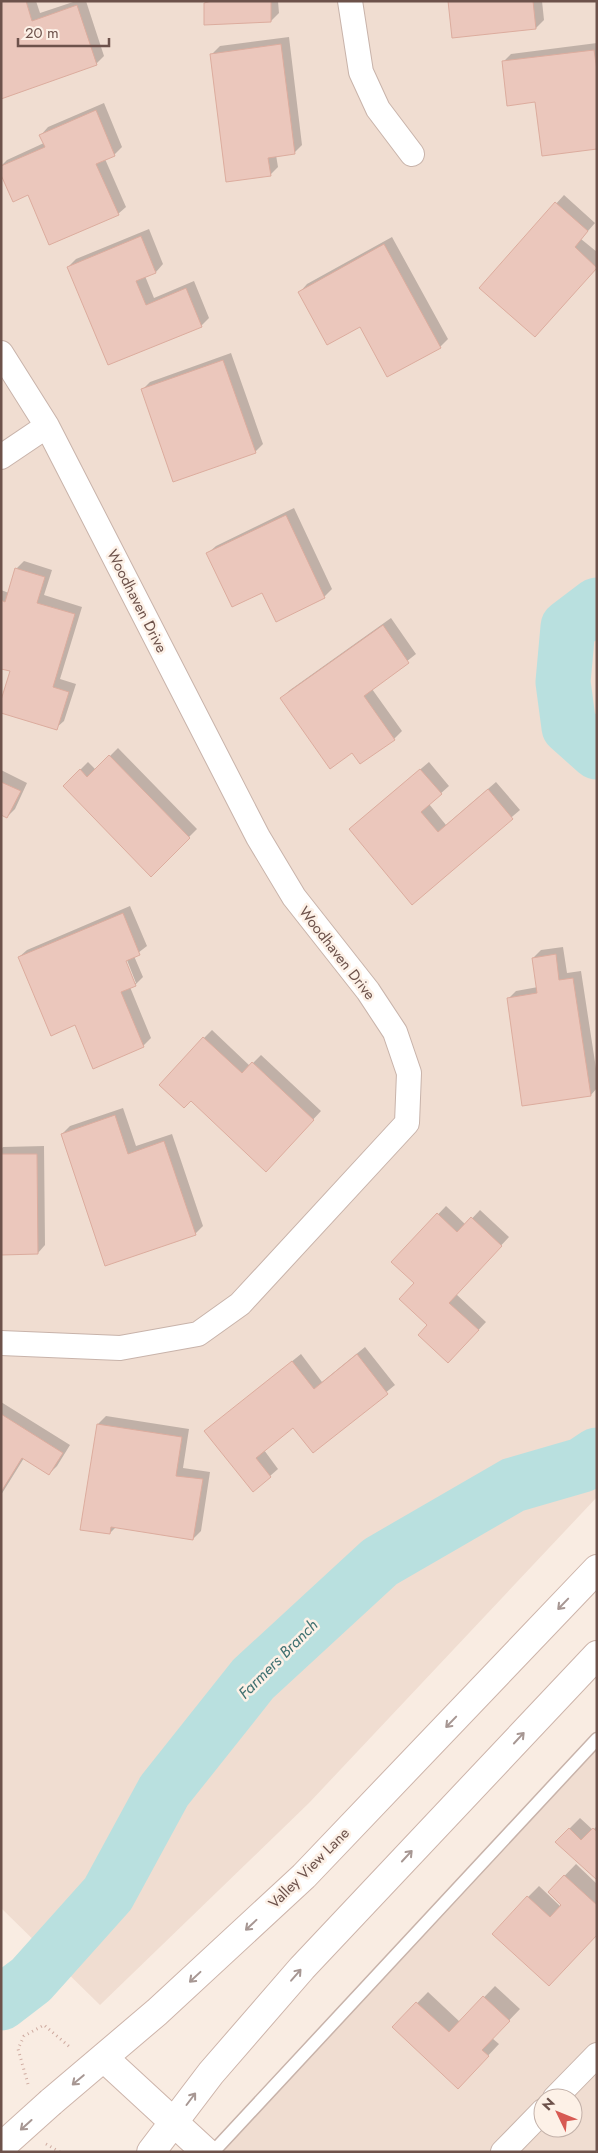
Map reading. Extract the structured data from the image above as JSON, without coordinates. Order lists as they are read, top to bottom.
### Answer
{
  "streets": {
    "main road": ["Valley View Lane"],
    "street": ["Woodhaven Drive"]
  },
  "water": ["Farmers Branch"],
  "scale_bar": "20 m",
  "north": "top left"
}
